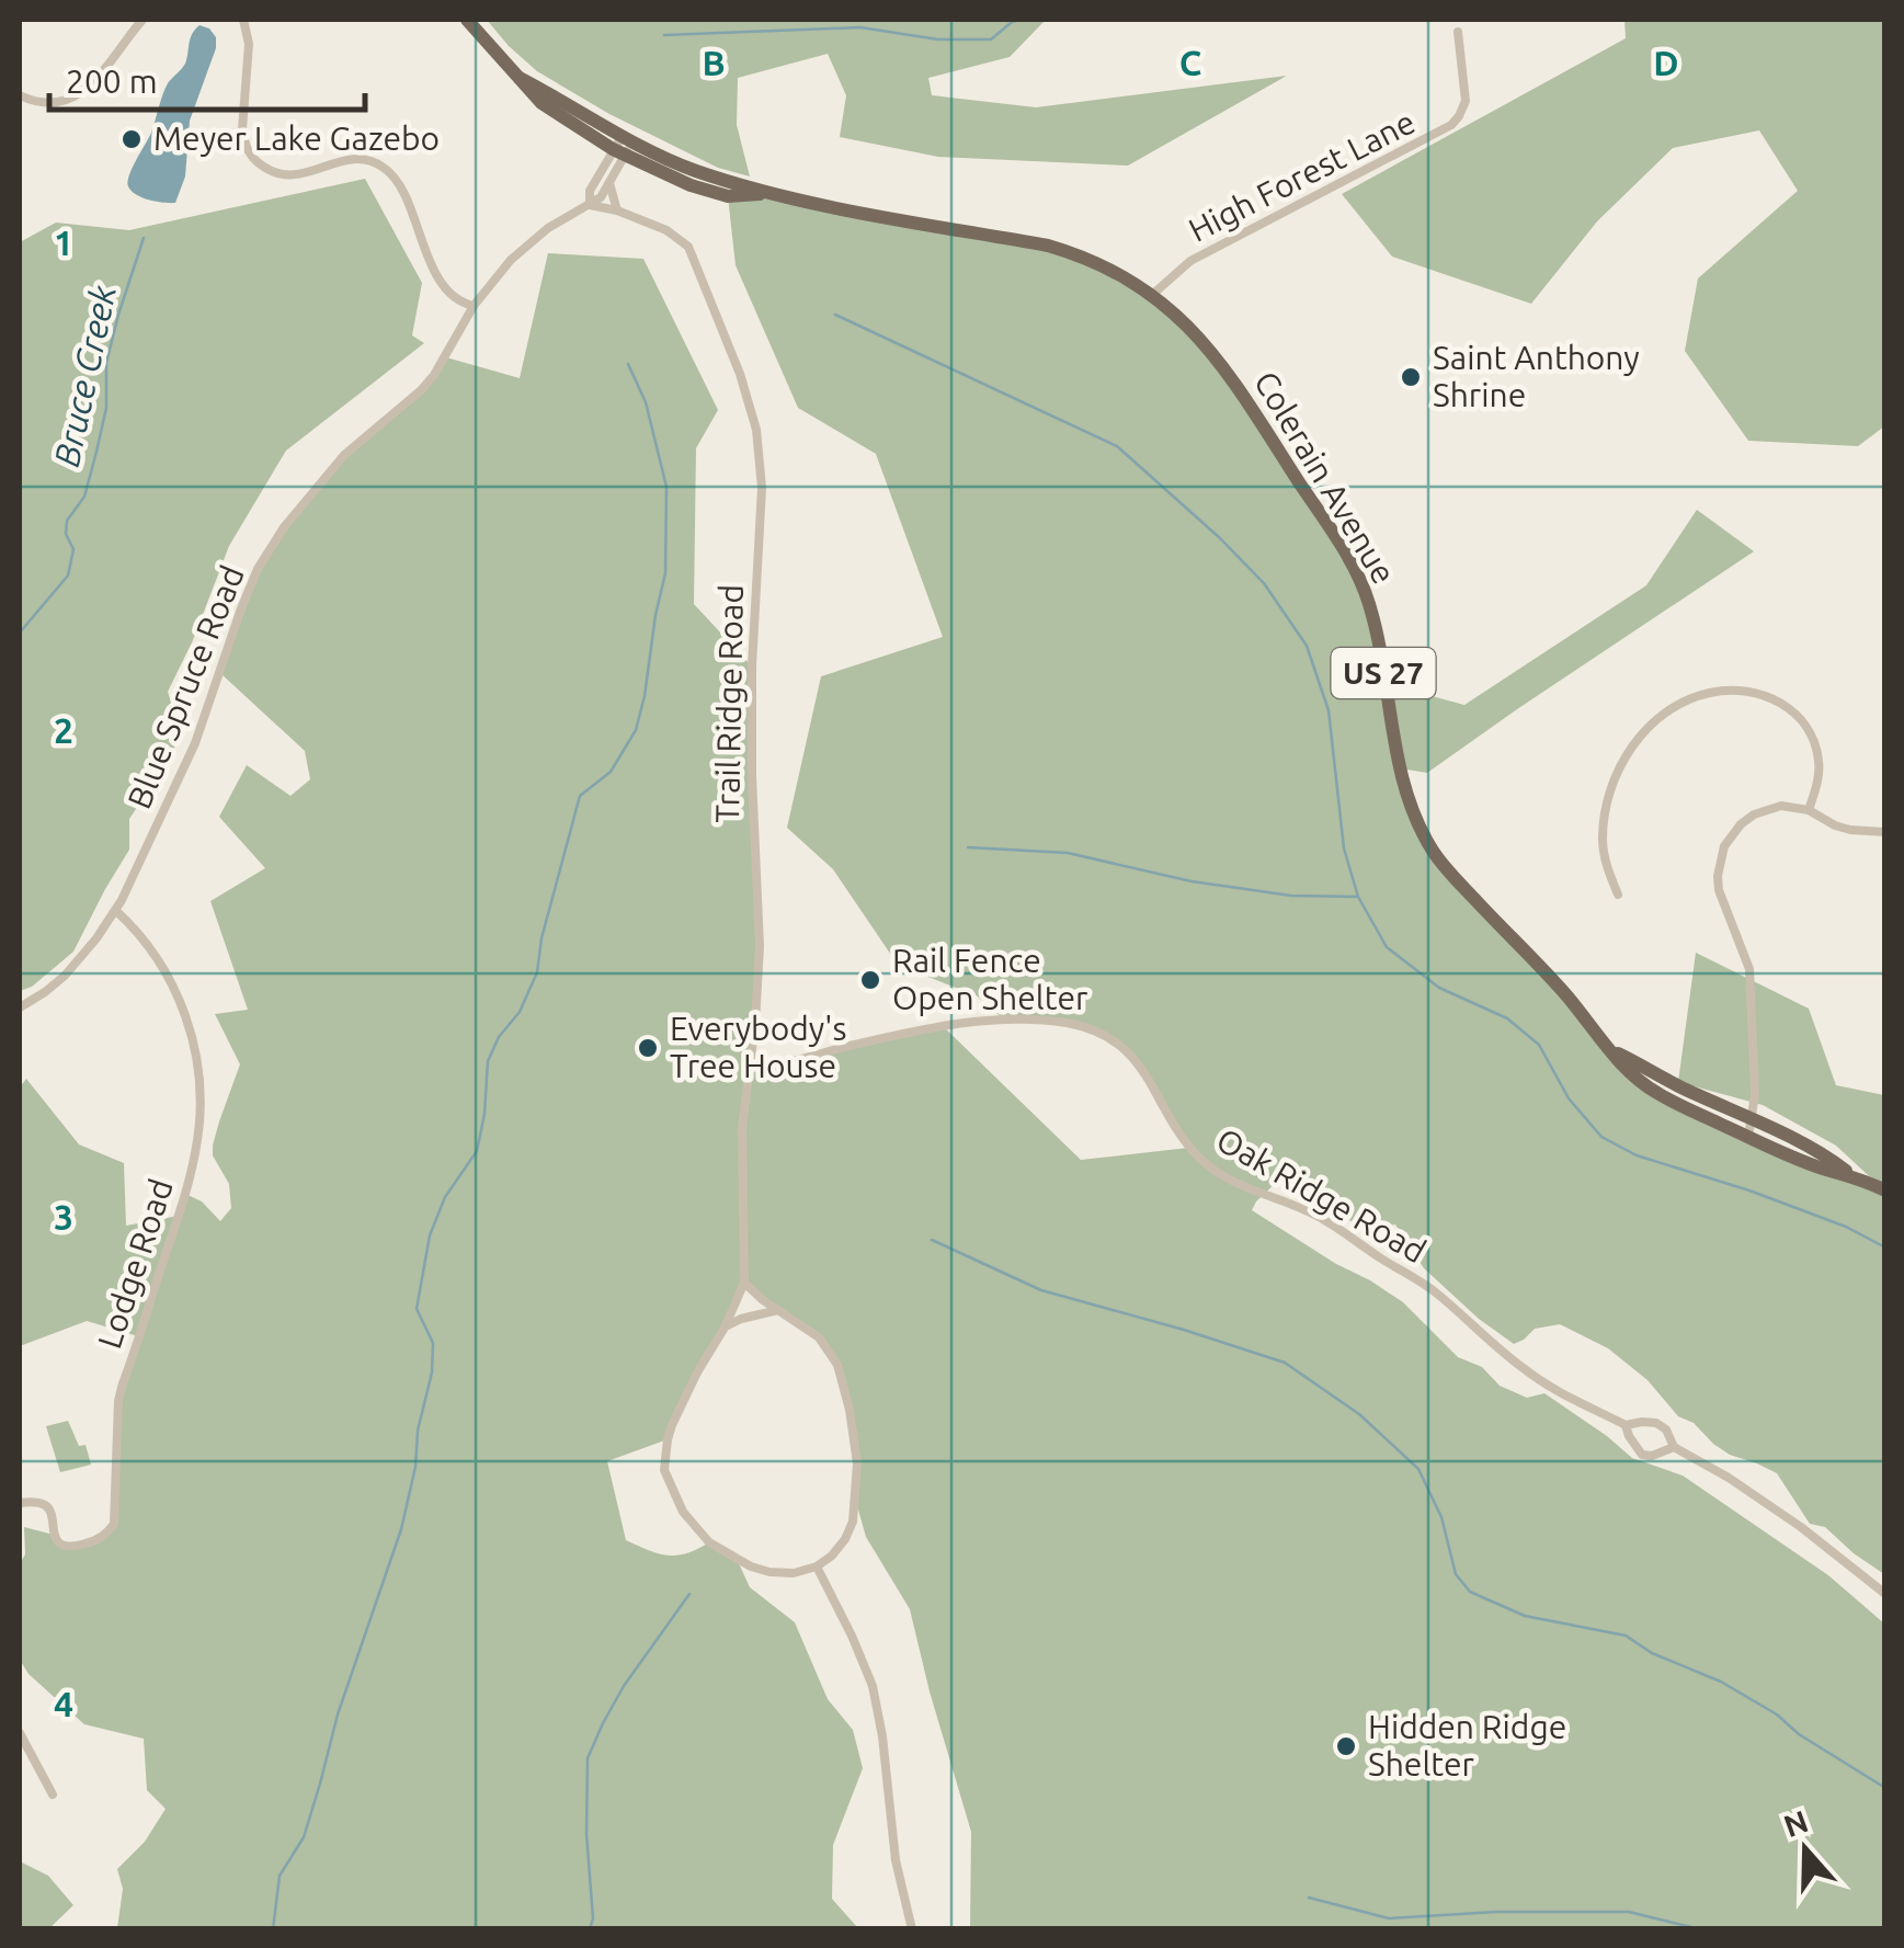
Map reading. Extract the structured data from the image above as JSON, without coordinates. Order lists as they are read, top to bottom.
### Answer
{
  "streets": {
    "main road": ["Colerain Avenue", "US 27"],
    "street": [
      "High Forest Lane",
      "Blue Spruce Road",
      "Trail Ridge Road",
      "Oak Ridge Road",
      "Lodge Road"
    ]
  },
  "crossings": [
    ["High Forest Lane", "Colerain Avenue"],
    ["Colerain Avenue", "Blue Spruce Road"],
    ["Blue Spruce Road", "Trail Ridge Road"],
    ["Blue Spruce Road", "Lodge Road"],
    ["Trail Ridge Road", "Oak Ridge Road"]
  ],
  "water": ["Bruce Creek"],
  "places": [
    "Meyer Lake Gazebo",
    "Saint Anthony Shrine",
    "Rail Fence Open Shelter",
    "Everybody's Tree House",
    "Hidden Ridge Shelter"
  ],
  "scale_bar": "200 m",
  "north": "top",
  "grid": {
    "columns": ["B", "C", "D"],
    "rows": [
      "1",
      "2",
      "3",
      "4"
    ]
  }
}
